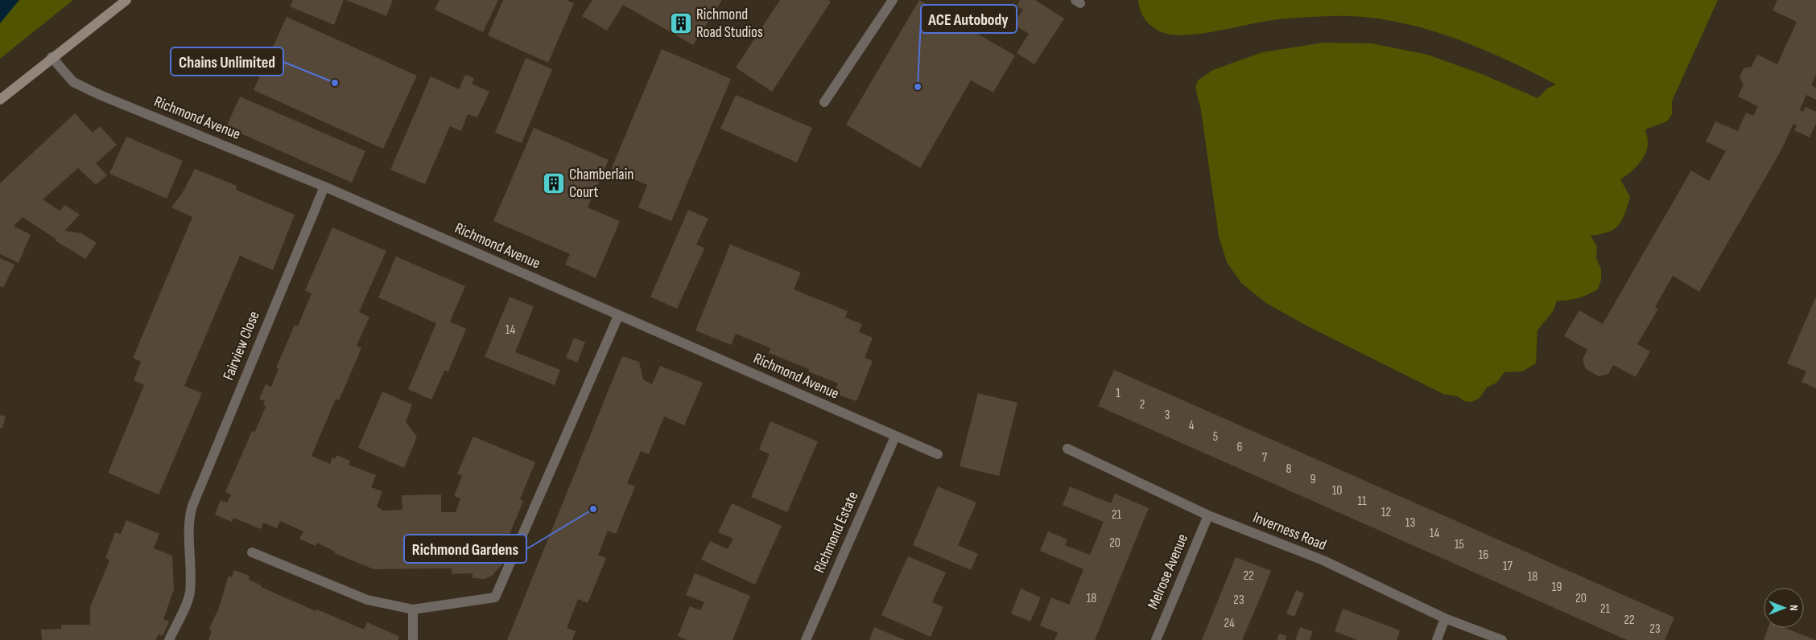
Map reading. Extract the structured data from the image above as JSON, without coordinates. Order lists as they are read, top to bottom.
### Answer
{
  "streets": {
    "street": [
      "Richmond Avenue",
      "Fairview Close",
      "Inverness Road",
      "Richmond Estate",
      "Melrose Avenue"
    ]
  },
  "crossings": [
    ["Richmond Avenue", "Fairview Close"],
    ["Richmond Avenue", "Richmond Estate"],
    ["Inverness Road", "Melrose Avenue"]
  ],
  "places": {
    "building": ["Richmond Road Studios", "Chamberlain Court"],
    "other": ["Chains Unlimited", "ACE Autobody", "Richmond Gardens"]
  },
  "house_numbers": [
    "14",
    "1",
    "2",
    "3",
    "4",
    "5",
    "6",
    "7",
    "8",
    "9",
    "10",
    "11",
    "12",
    "21",
    "13",
    "14",
    "20",
    "15",
    "16",
    "17",
    "22",
    "18",
    "19",
    "18",
    "20",
    "23",
    "21",
    "22",
    "24",
    "23"
  ],
  "north": "right"
}
